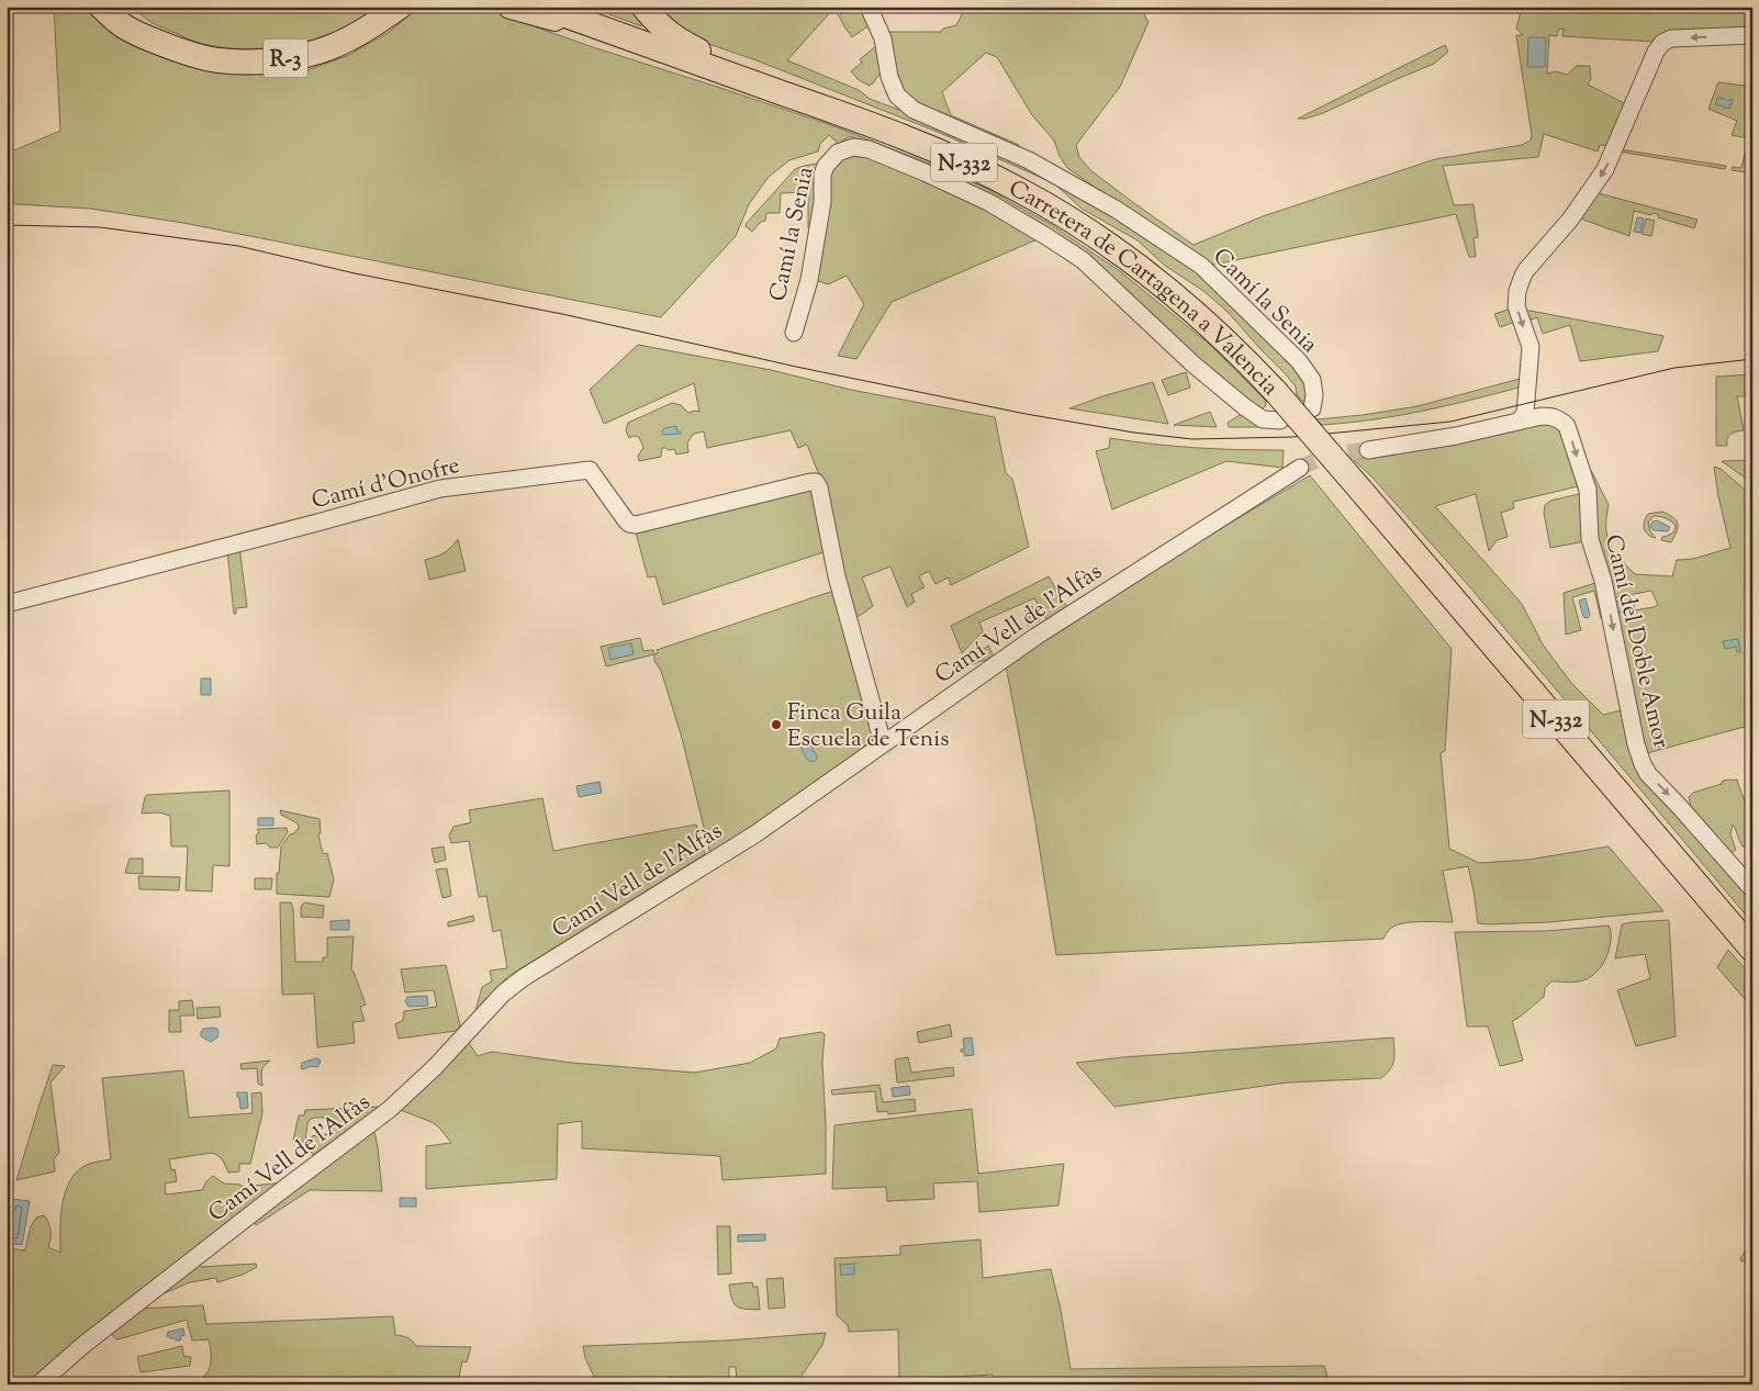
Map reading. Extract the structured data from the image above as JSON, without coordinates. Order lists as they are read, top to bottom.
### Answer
{
  "streets": {
    "highway": ["R-3", "N-332", "Carretera de Cartagena a Valencia"],
    "street": [
      "Camí la Senia",
      "Camí d'Onofre",
      "Camí Vell de l'Alfàs",
      "Camí del Doble Amor"
    ]
  },
  "crossings": [
    ["Camí d'Onofre", "Camí Vell de l'Alfàs"]
  ],
  "one_way": ["Camí del Doble Amor"],
  "places": ["Finca Guila Escuela de Tenis"]
}
